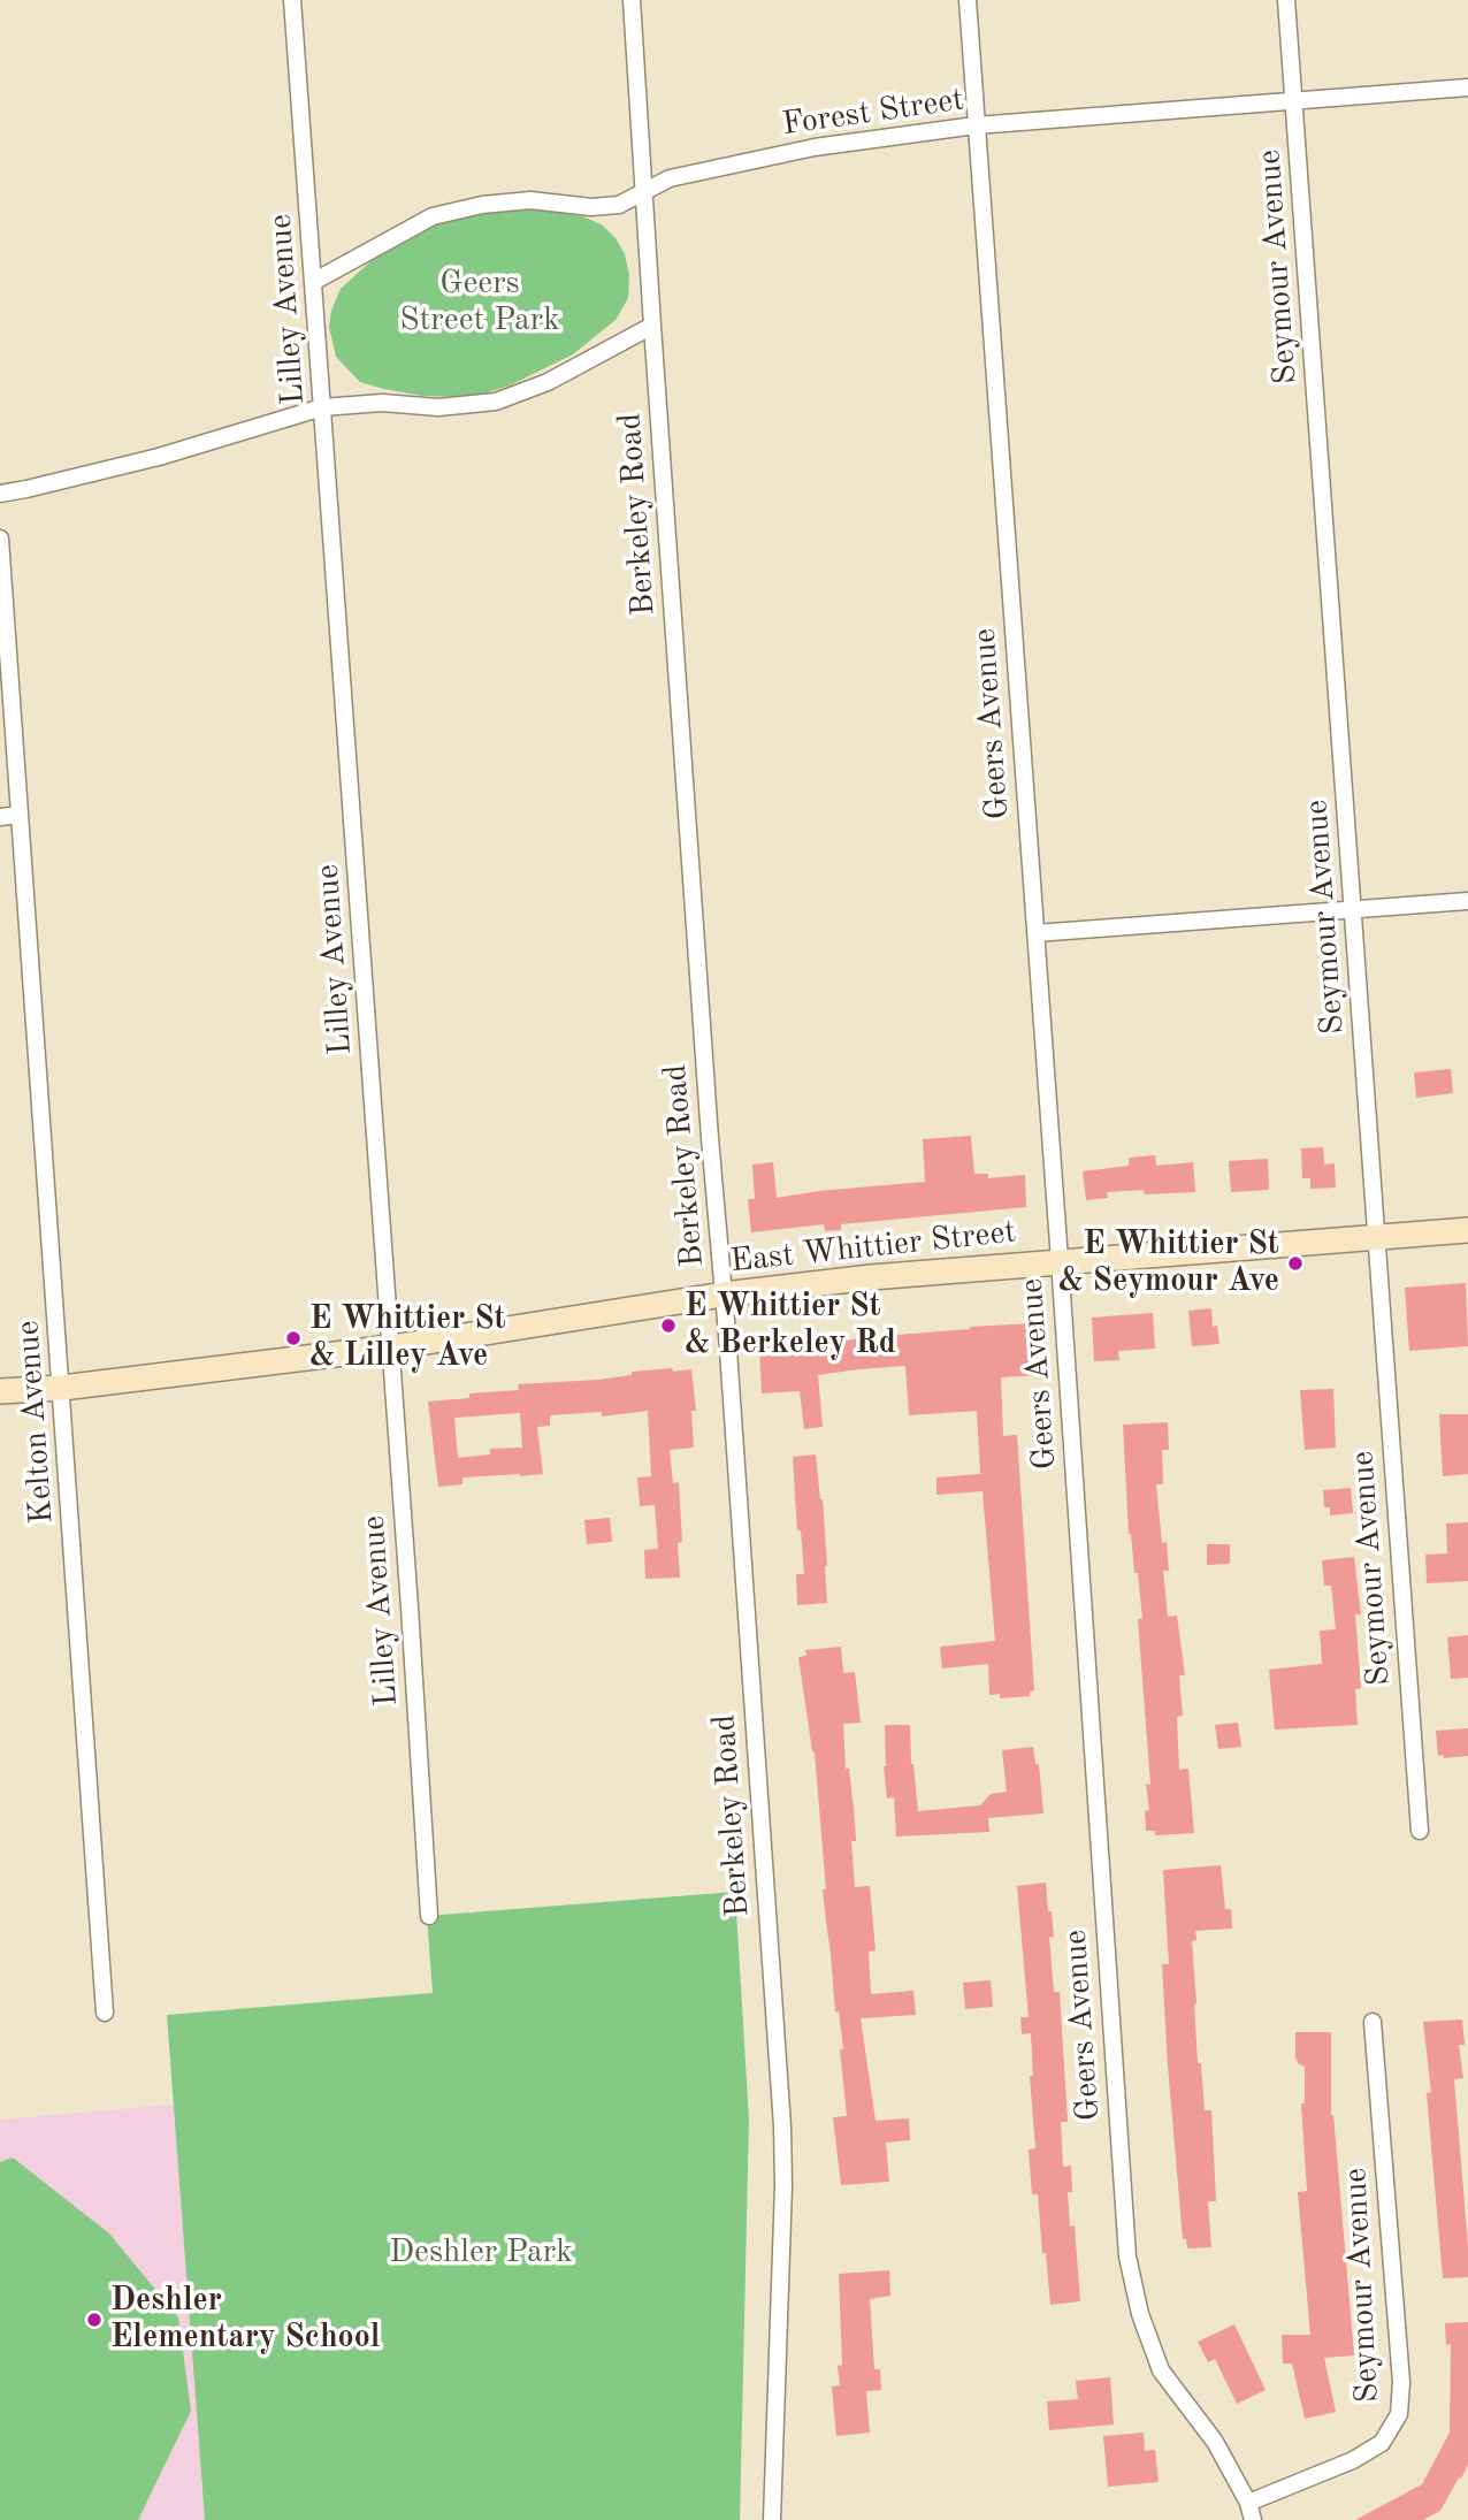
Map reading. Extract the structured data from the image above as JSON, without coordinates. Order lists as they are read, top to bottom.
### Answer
{
  "streets": {
    "street": [
      "Forest Street",
      "Seymour Avenue",
      "Lilley Avenue",
      "Berkeley Road",
      "Geers Avenue",
      "East Whittier Street",
      "Kelton Avenue"
    ]
  },
  "crossings": [
    ["Forest Street", "Seymour Avenue"],
    ["Forest Street", "Lilley Avenue"],
    ["Forest Street", "Berkeley Road"],
    ["Forest Street", "Geers Avenue"],
    ["Seymour Avenue", "Geers Avenue"],
    ["Seymour Avenue", "East Whittier Street"],
    ["Lilley Avenue", "East Whittier Street"],
    ["Berkeley Road", "East Whittier Street"],
    ["Geers Avenue", "East Whittier Street"],
    ["East Whittier Street", "Kelton Avenue"]
  ],
  "parks": ["Geers Street Park", "Deshler Park"],
  "places": [
    "E Whittier St & Seymour Ave",
    "E Whittier St & Berkeley Rd",
    "E Whittier St & Lilley Ave",
    "Deshler Elementary School"
  ]
}
